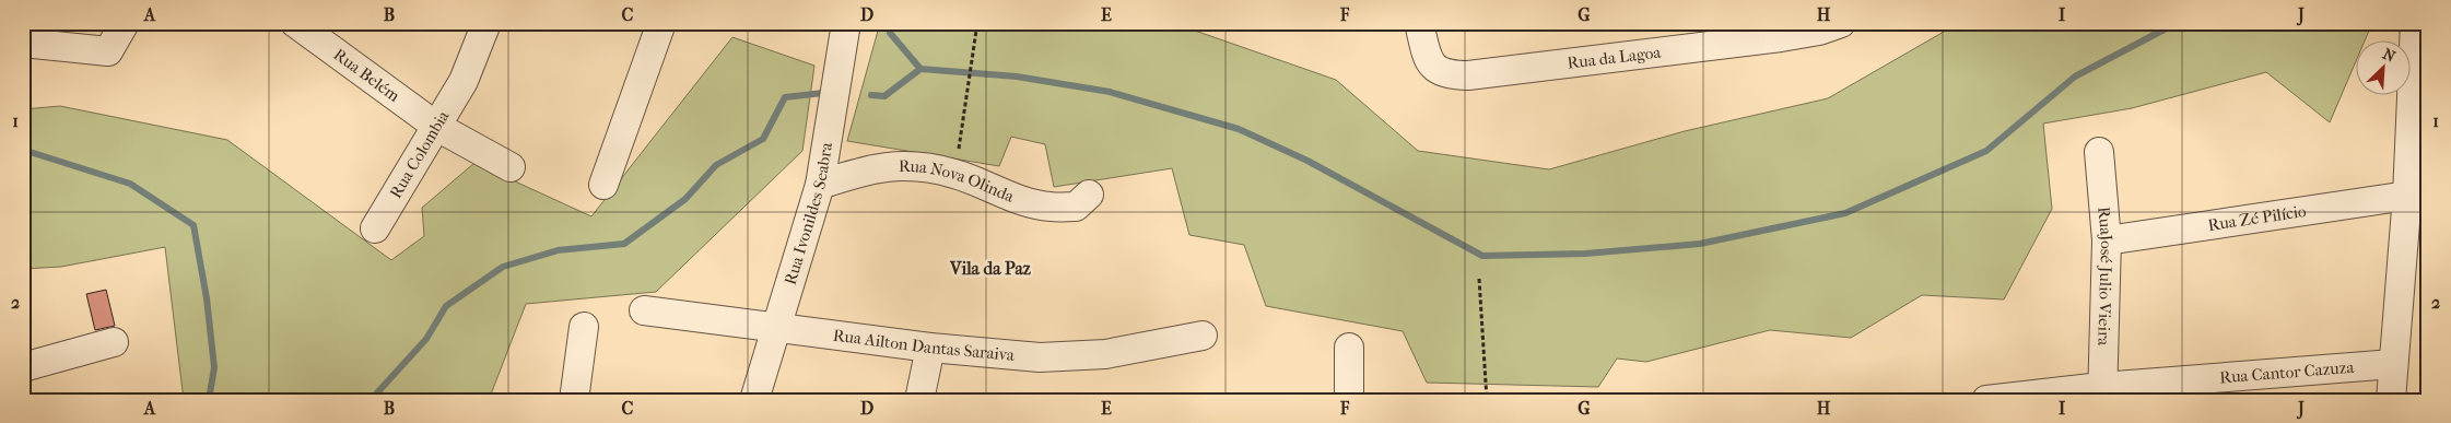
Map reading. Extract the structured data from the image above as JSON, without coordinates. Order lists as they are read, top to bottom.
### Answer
{
  "streets": {
    "street": [
      "Rua da Lagoa",
      "Rua Belém",
      "Rua Colombia",
      "Rua Nova Olinda",
      "Rua Ivonildes Seabra",
      "Rua Zé Pilício",
      "RuaJosé Julio Vieira",
      "Rua Ailton Dantas Saraiva",
      "Rua Cantor Cazuza"
    ]
  },
  "crossings": [
    ["Rua Belém", "Rua Colombia"],
    ["Rua Nova Olinda", "Rua Ivonildes Seabra"],
    ["Rua Ivonildes Seabra", "Rua Ailton Dantas Saraiva"],
    ["Rua Zé Pilício", "RuaJosé Julio Vieira"],
    ["RuaJosé Julio Vieira", "Rua Cantor Cazuza"]
  ],
  "districts": ["Vila da Paz"],
  "north": "top right",
  "grid": {
    "columns": [
      "A",
      "B",
      "C",
      "D",
      "E",
      "F",
      "G",
      "H",
      "I",
      "J"
    ],
    "rows": ["1", "2"]
  }
}
